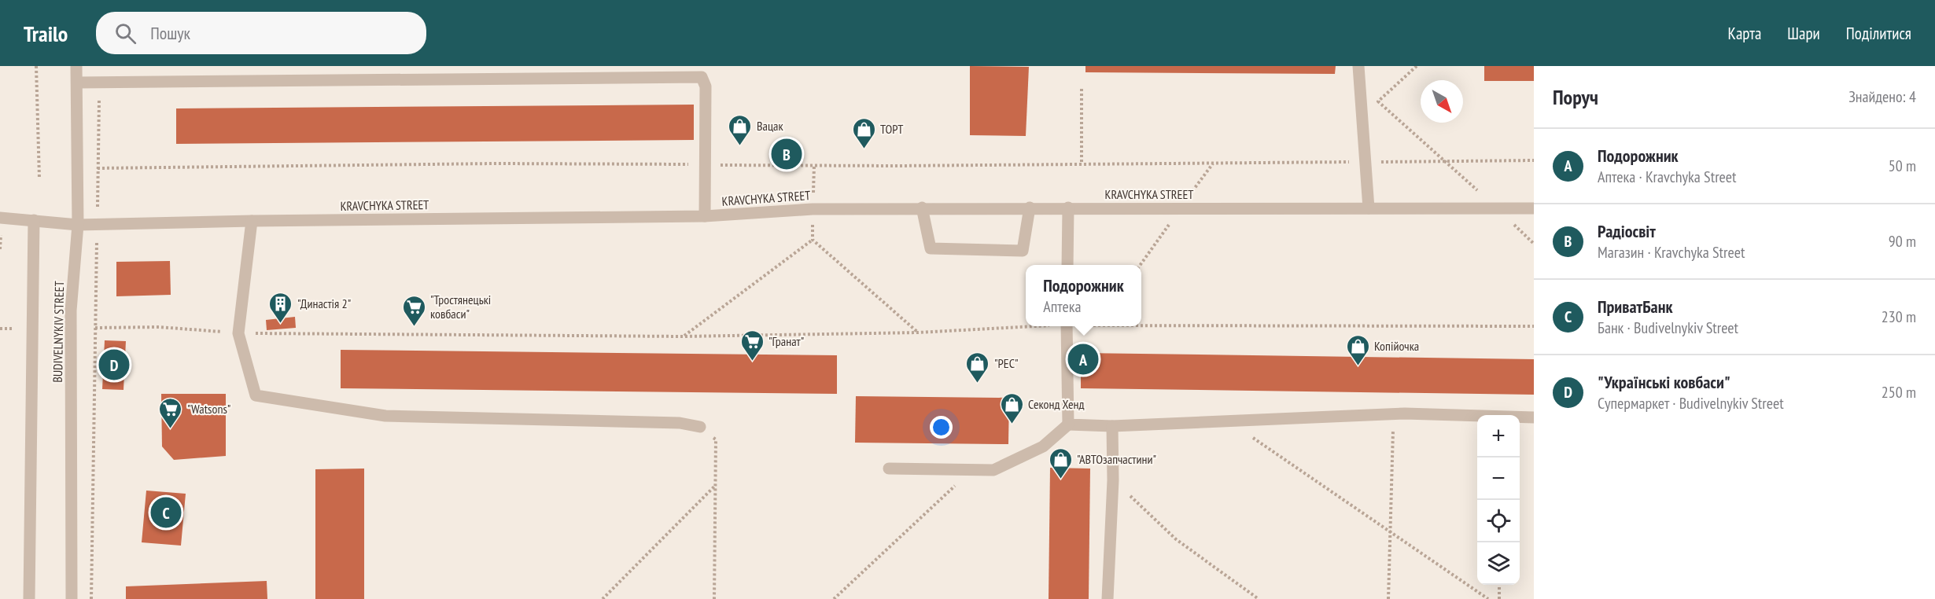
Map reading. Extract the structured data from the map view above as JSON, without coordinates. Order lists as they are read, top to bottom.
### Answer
{
  "streets": {
    "street": ["KRAVCHYKA STREET", "BUDIVELNYKIV STREET"]
  },
  "crossings": [
    ["KRAVCHYKA STREET", "BUDIVELNYKIV STREET"]
  ],
  "places": {
    "shop": [
      "Вацак",
      "ТОРТ",
      "Копійочка",
      "\"РЕС\"",
      "Секонд Хенд",
      "\"АВТОзапчастини\""
    ],
    "building": ["\"Династія 2\""],
    "supermarket": ["\"Тростянецькі ковбаси\"", "\"Гранат\"", "\"Watsons\""]
  },
  "north": "bottom right",
  "page": {
    "header": "Trailo",
    "search": "Пошук",
    "nav": ["Карта", "Шари", "Поділитися"],
    "heading": ["Поруч", "Знайдено: 4"],
    "list": [
      {
        "mark": "A",
        "name": "Подорожник",
        "note": "Аптека · Kravchyka Street",
        "value": "50 m"
      },
      {
        "mark": "B",
        "name": "Радіосвіт",
        "note": "Магазин · Kravchyka Street",
        "value": "90 m"
      },
      {
        "mark": "C",
        "name": "ПриватБанк",
        "note": "Банк · Budivelnykiv Street",
        "value": "230 m"
      },
      {
        "mark": "D",
        "name": "\"Українські ковбаси\"",
        "note": "Супермаркет · Budivelnykiv Street",
        "value": "250 m"
      }
    ],
    "pins": [
      "B",
      "A",
      "D",
      "C"
    ],
    "popup": ["Подорожник", "Аптека"],
    "map_buttons": ["+", "−"]
  }
}
